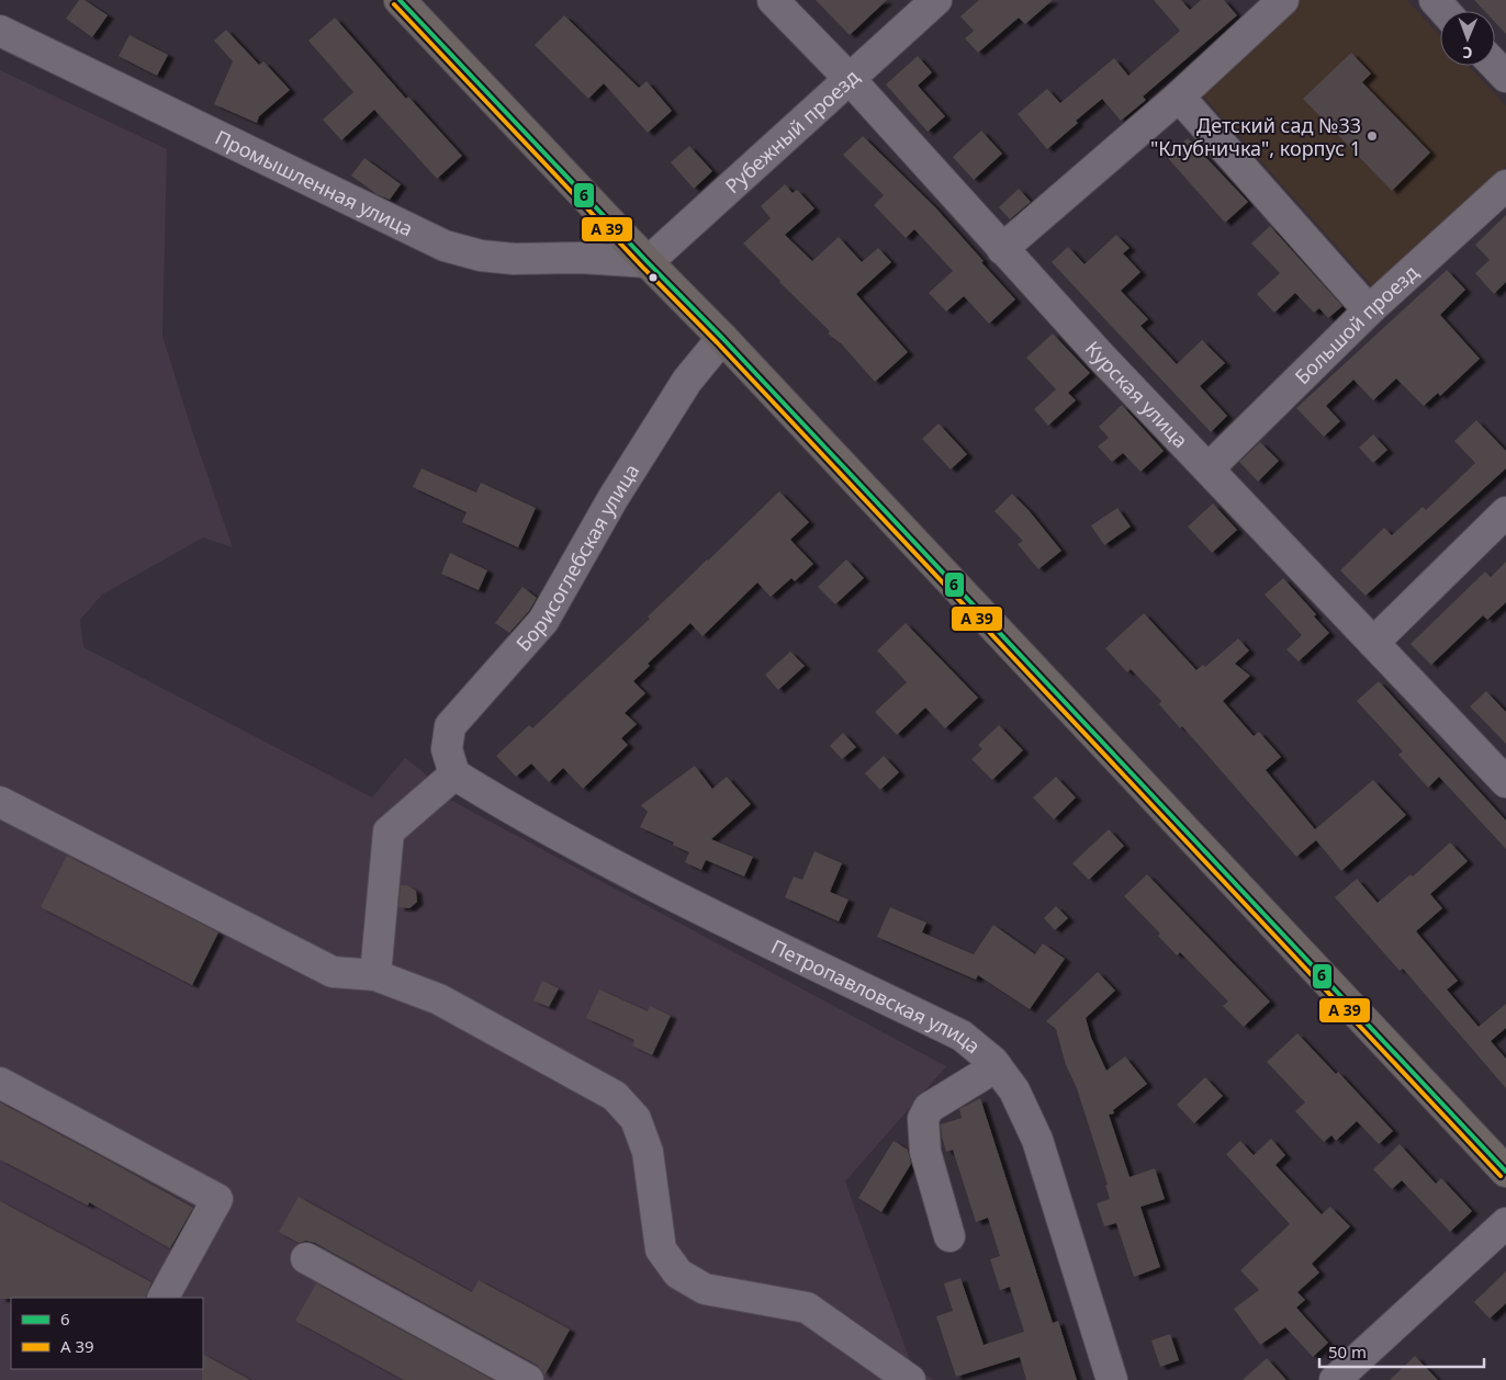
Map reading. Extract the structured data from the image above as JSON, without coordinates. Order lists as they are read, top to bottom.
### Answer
{
  "streets": {
    "street": [
      "Рубежный проезд",
      "Промышленная улица",
      "Большой проезд",
      "Курская улица",
      "Борисоглебская улица",
      "Петропавловская улица"
    ]
  },
  "crossings": [
    ["Рубежный проезд", "Промышленная улица"],
    ["Рубежный проезд", "Курская улица"],
    ["Большой проезд", "Курская улица"],
    ["Борисоглебская улица", "Петропавловская улица"]
  ],
  "places": ["Детский сад №33 \"Клубничка\", корпус 1"],
  "lines": ["transit line 6"],
  "legend": ["6", "А 39"],
  "scale_bar": "50 m",
  "north": "bottom"
}
